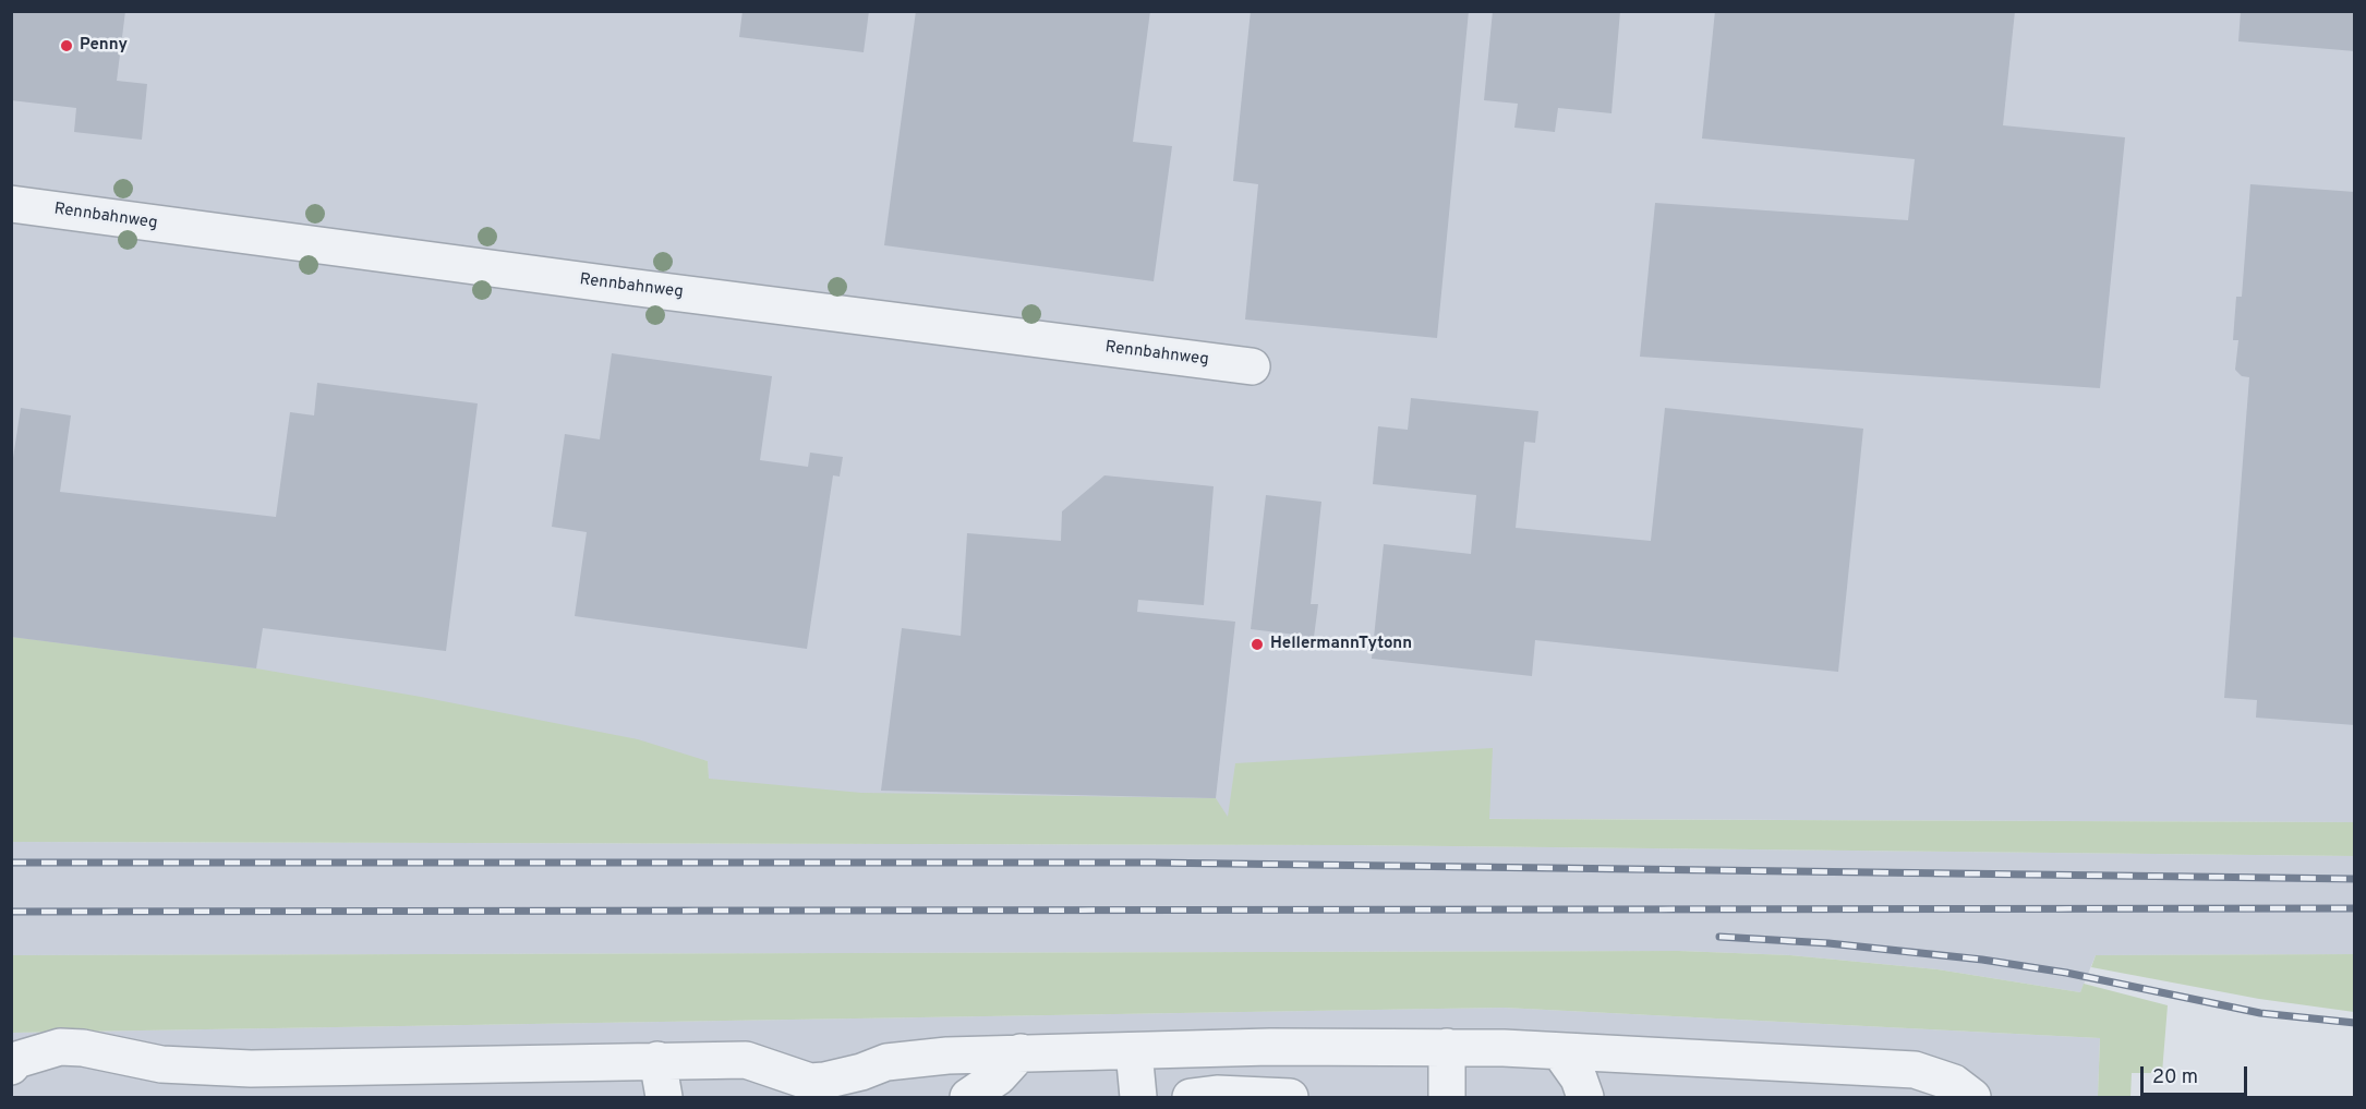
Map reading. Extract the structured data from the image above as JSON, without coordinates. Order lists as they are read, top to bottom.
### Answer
{
  "streets": {
    "street": ["Rennbahnweg"]
  },
  "places": ["Penny", "HellermannTytonn"],
  "scale_bar": "20 m"
}
